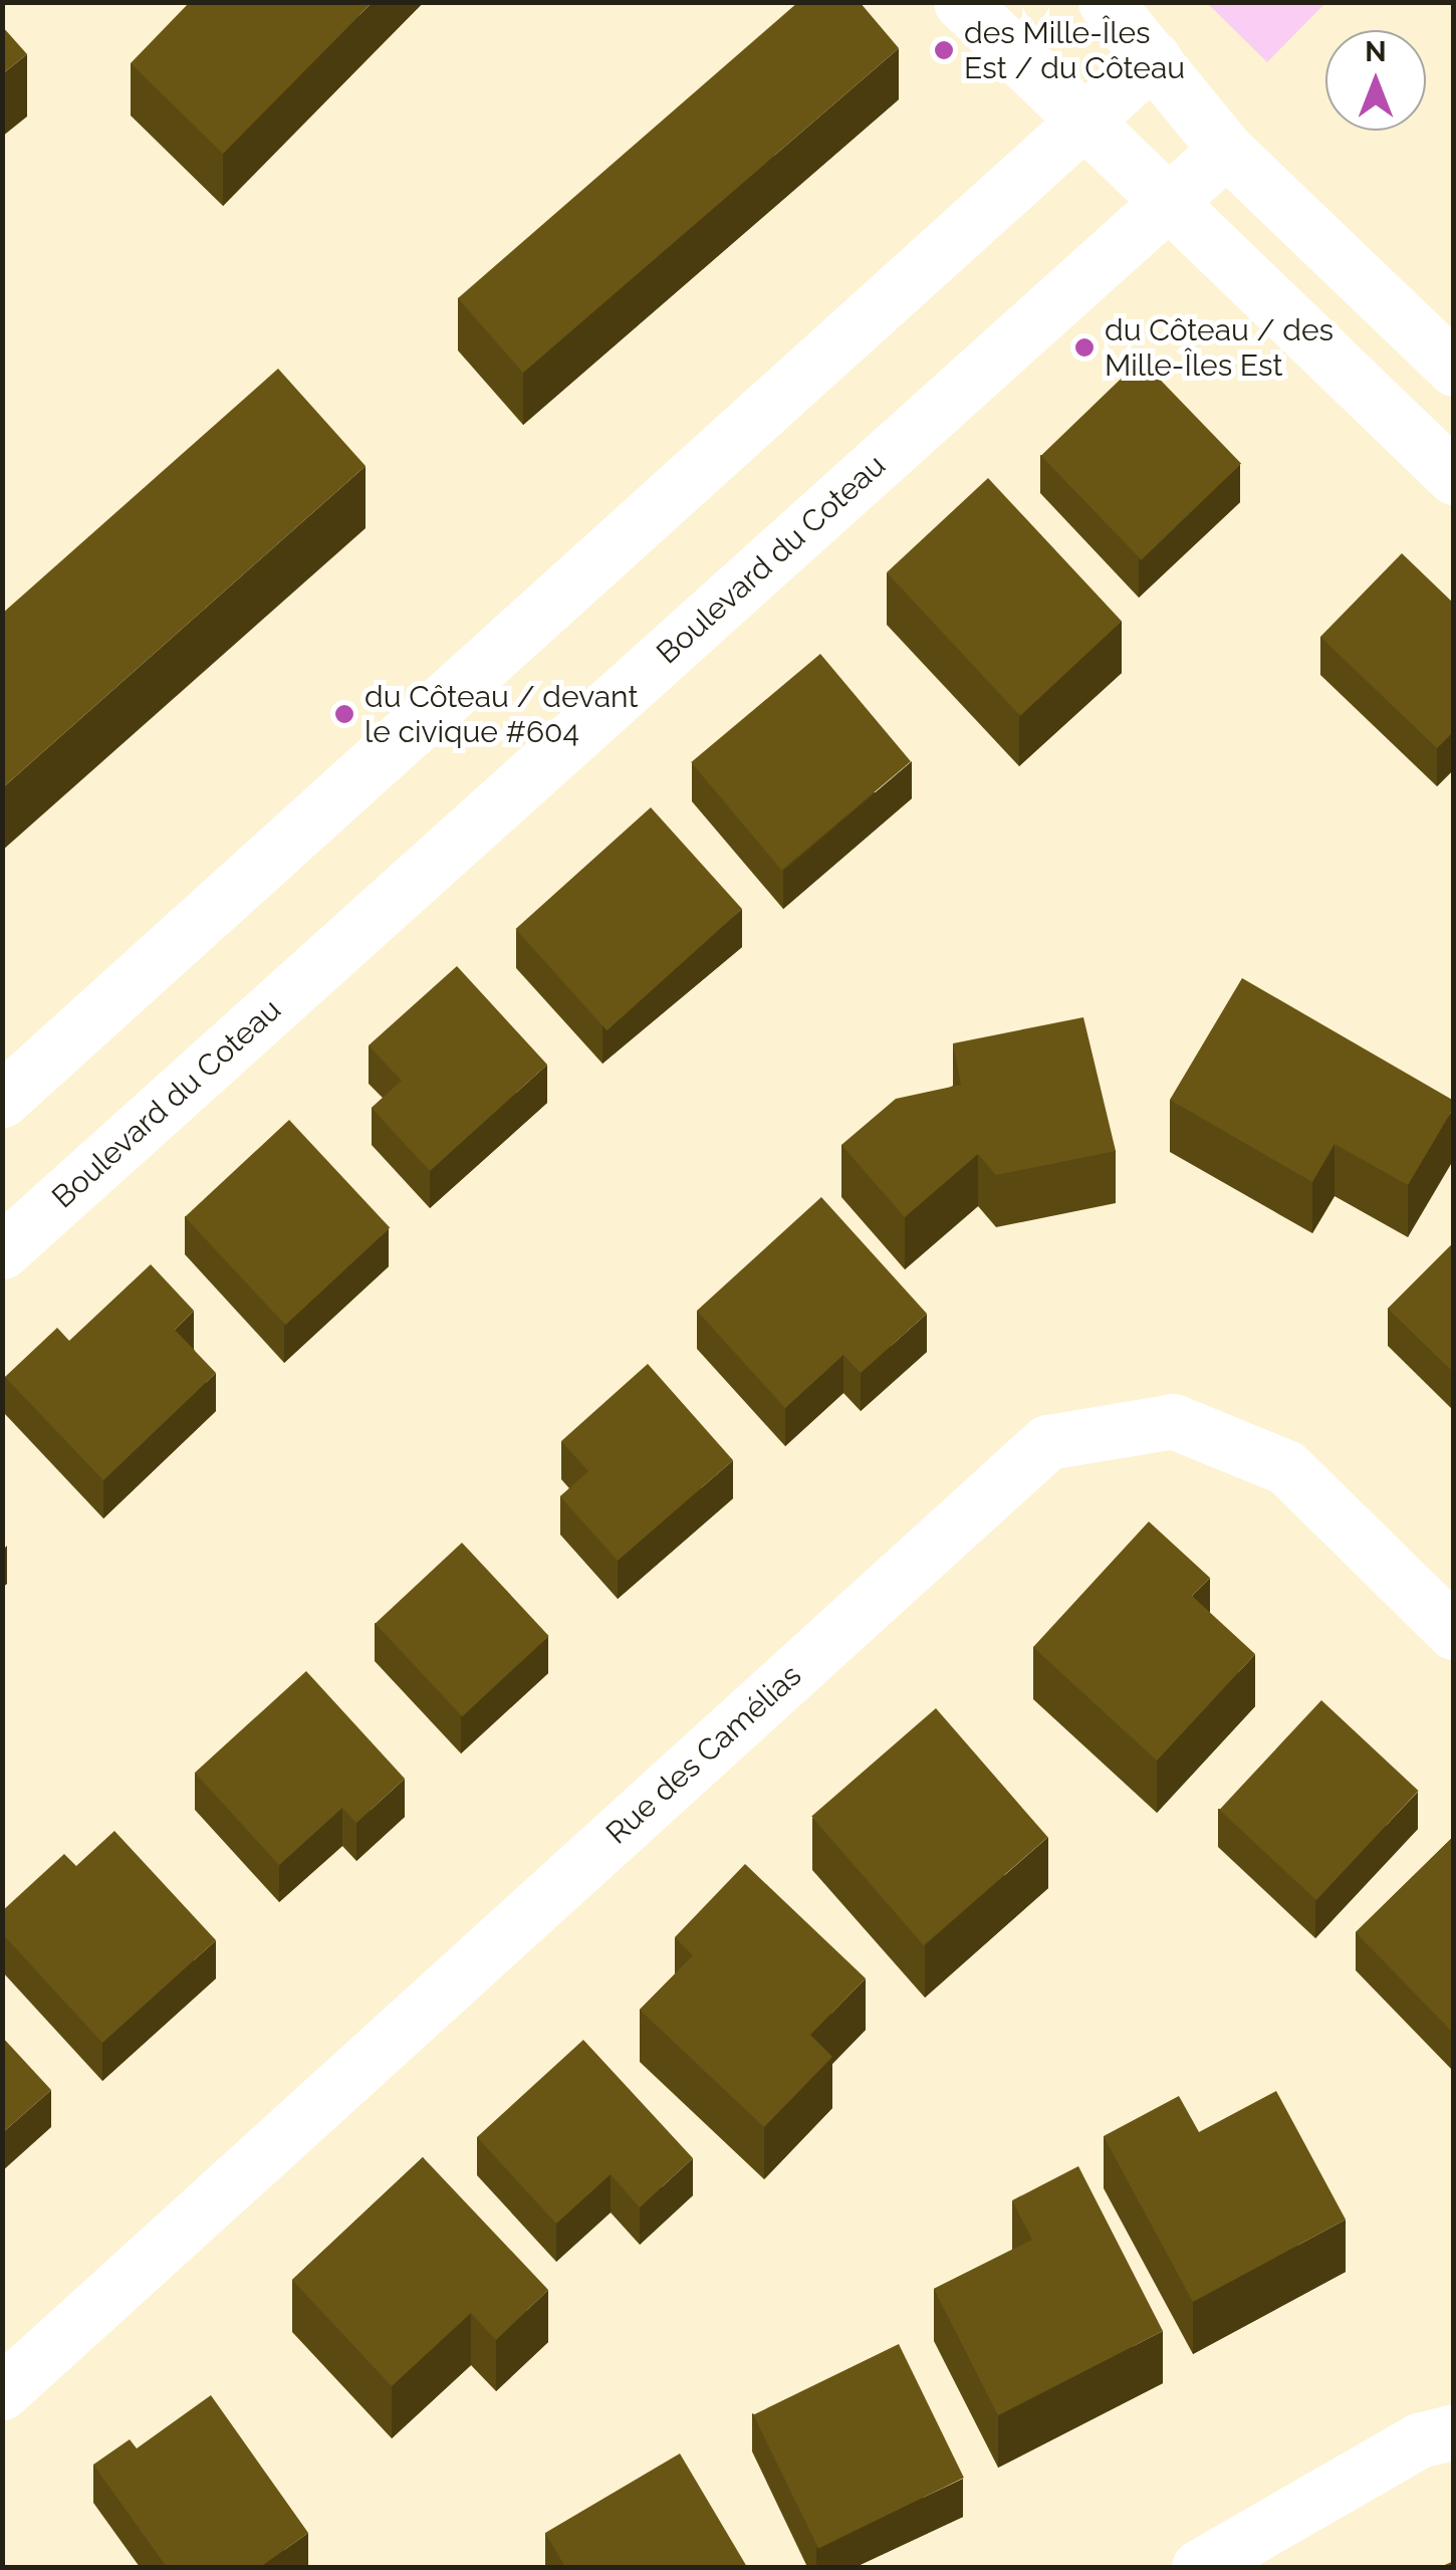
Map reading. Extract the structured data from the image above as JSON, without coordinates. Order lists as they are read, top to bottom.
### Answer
{
  "streets": {
    "street": ["Boulevard du Coteau", "Rue des Camélias"]
  },
  "places": ["des Mille-Îles Est / du Côteau", "du Côteau / des Mille-Îles Est", "du Côteau / devant le civique #604"],
  "north": "top"
}
